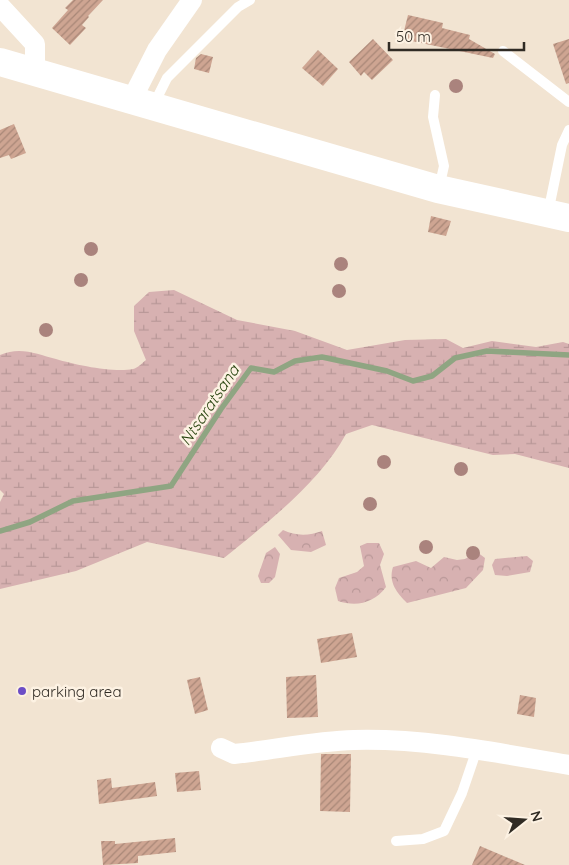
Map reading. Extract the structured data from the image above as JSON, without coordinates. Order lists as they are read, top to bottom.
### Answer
{
  "water": ["Ntsaratsana"],
  "places": ["parking area"],
  "scale_bar": "50 m",
  "north": "right"
}
